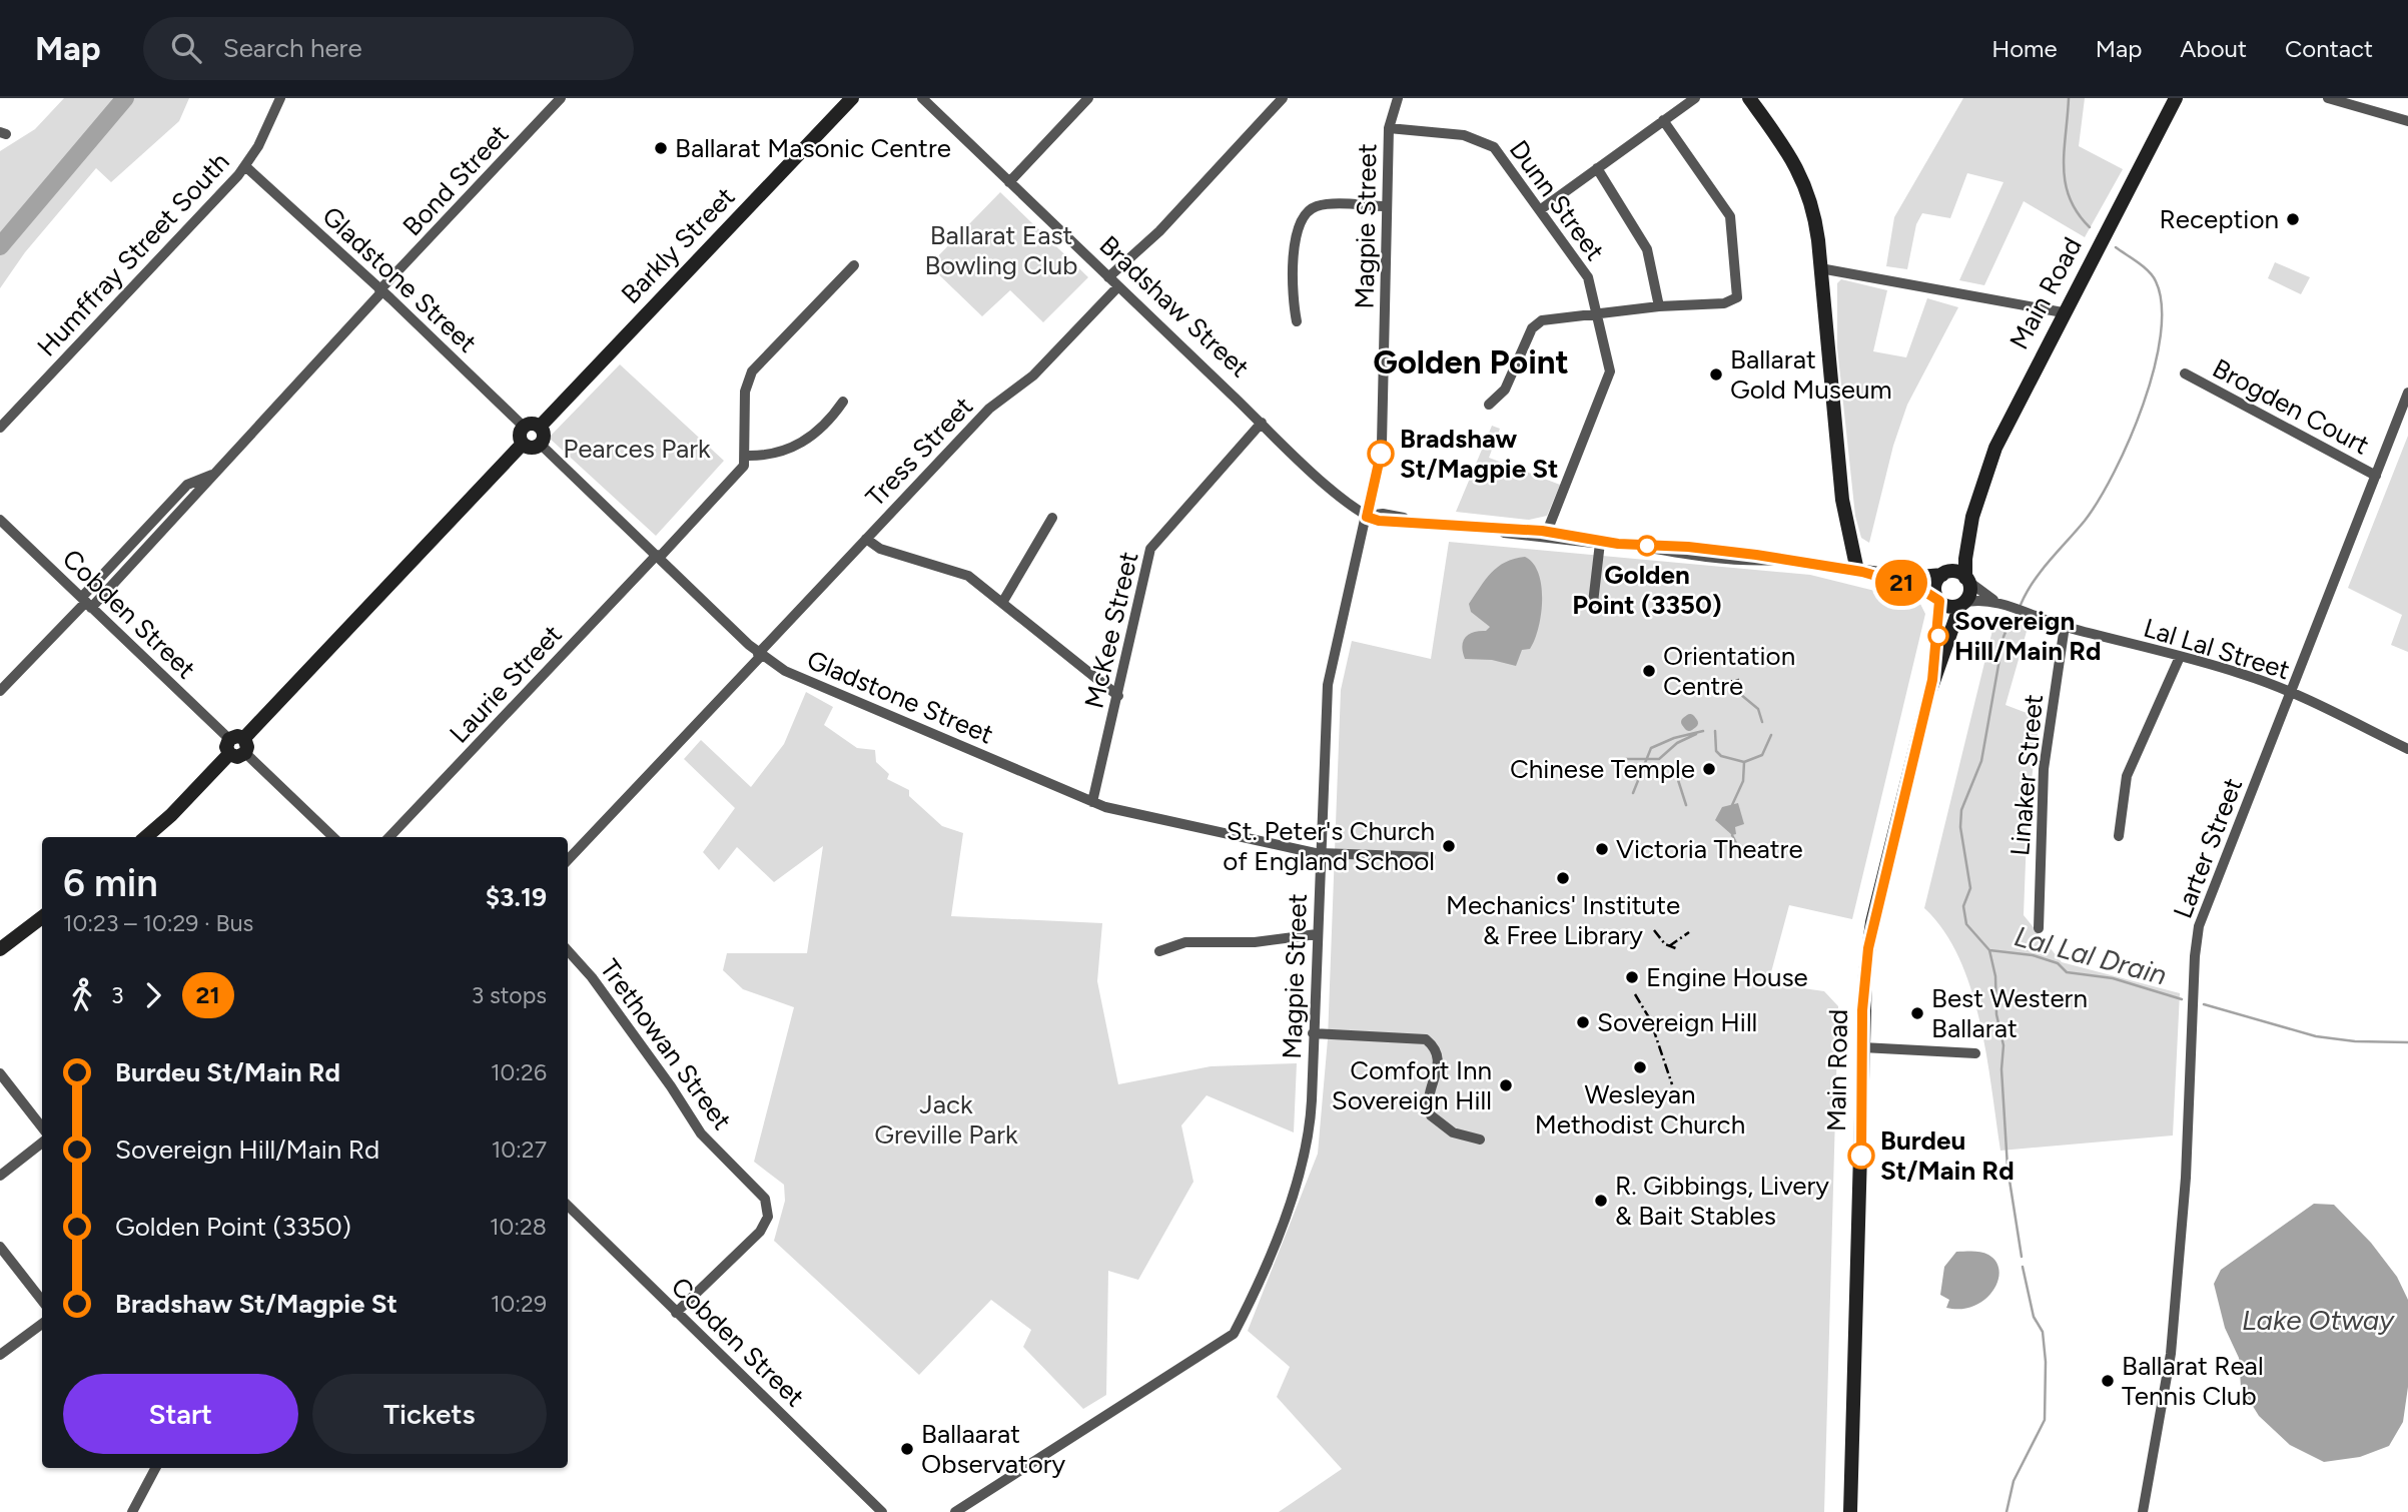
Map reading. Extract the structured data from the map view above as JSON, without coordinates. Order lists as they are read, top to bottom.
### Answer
{
  "streets": {
    "main road": ["Barkly Street", "Main Road"],
    "street": [
      "Bond Street",
      "Dunn Street",
      "Magpie Street",
      "Humffray Street South",
      "Gladstone Street",
      "Bradshaw Street",
      "Brogden Court",
      "Tress Street",
      "Cobden Street",
      "McKee Street",
      "Lal Lal Street",
      "Laurie Street",
      "Linaker Street",
      "Larter Street",
      "Trethowan Street"
    ]
  },
  "crossings": [
    ["Bond Street", "Gladstone Street"],
    ["Bond Street", "Cobden Street"],
    ["Dunn Street", "Magpie Street"],
    ["Magpie Street", "Gladstone Street"],
    ["Magpie Street", "Bradshaw Street"],
    ["Barkly Street", "Gladstone Street"],
    ["Humffray Street South", "Gladstone Street"],
    ["Gladstone Street", "Tress Street"],
    ["Gladstone Street", "McKee Street"],
    ["Gladstone Street", "Laurie Street"],
    ["Main Road", "Lal Lal Street"],
    ["Bradshaw Street", "Tress Street"],
    ["Bradshaw Street", "McKee Street"],
    ["Brogden Court", "Larter Street"],
    ["Cobden Street", "Trethowan Street"],
    ["Lal Lal Street", "Linaker Street"],
    ["Lal Lal Street", "Larter Street"]
  ],
  "districts": ["Golden Point"],
  "water": ["Lal Lal Drain", "Lake Otway"],
  "parks": ["Ballarat East Bowling Club", "Pearces Park", "Jack Greville Park"],
  "places": [
    "Ballarat Masonic Centre",
    "Reception",
    "Ballarat Gold Museum",
    "Bradshaw St/Magpie St",
    "Golden Point (3350)",
    "Sovereign Hill/Main Rd",
    "Orientation Centre",
    "Chinese Temple",
    "St. Peter's Church of England School",
    "Victoria Theatre",
    "Mechanics' Institute & Free Library",
    "Engine House",
    "Best Western Ballarat",
    "Sovereign Hill",
    "Wesleyan Methodist Church",
    "Comfort Inn Sovereign Hill",
    "Burdeu St/Main Rd",
    "R. Gibbings, Livery & Bait Stables",
    "Ballarat Real Tennis Club",
    "Ballaarat Observatory"
  ],
  "lines": ["bus line 21"],
  "page": {
    "header": "Map",
    "search": "Search here",
    "nav": [
      "Home",
      "Map",
      "About",
      "Contact"
    ],
    "on_map": "21",
    "heading": ["6 min", "10:23 – 10:29 · Bus", "$3.19"],
    "legs": ["3", "21", "3 stops"],
    "list": [
      {
        "name": "Burdeu St/Main Rd",
        "value": "10:26"
      },
      {
        "name": "Sovereign Hill/Main Rd",
        "value": "10:27"
      },
      {
        "name": "Golden Point (3350)",
        "value": "10:28"
      },
      {
        "name": "Bradshaw St/Magpie St",
        "value": "10:29"
      }
    ],
    "buttons": ["Start", "Tickets"]
  }
}
